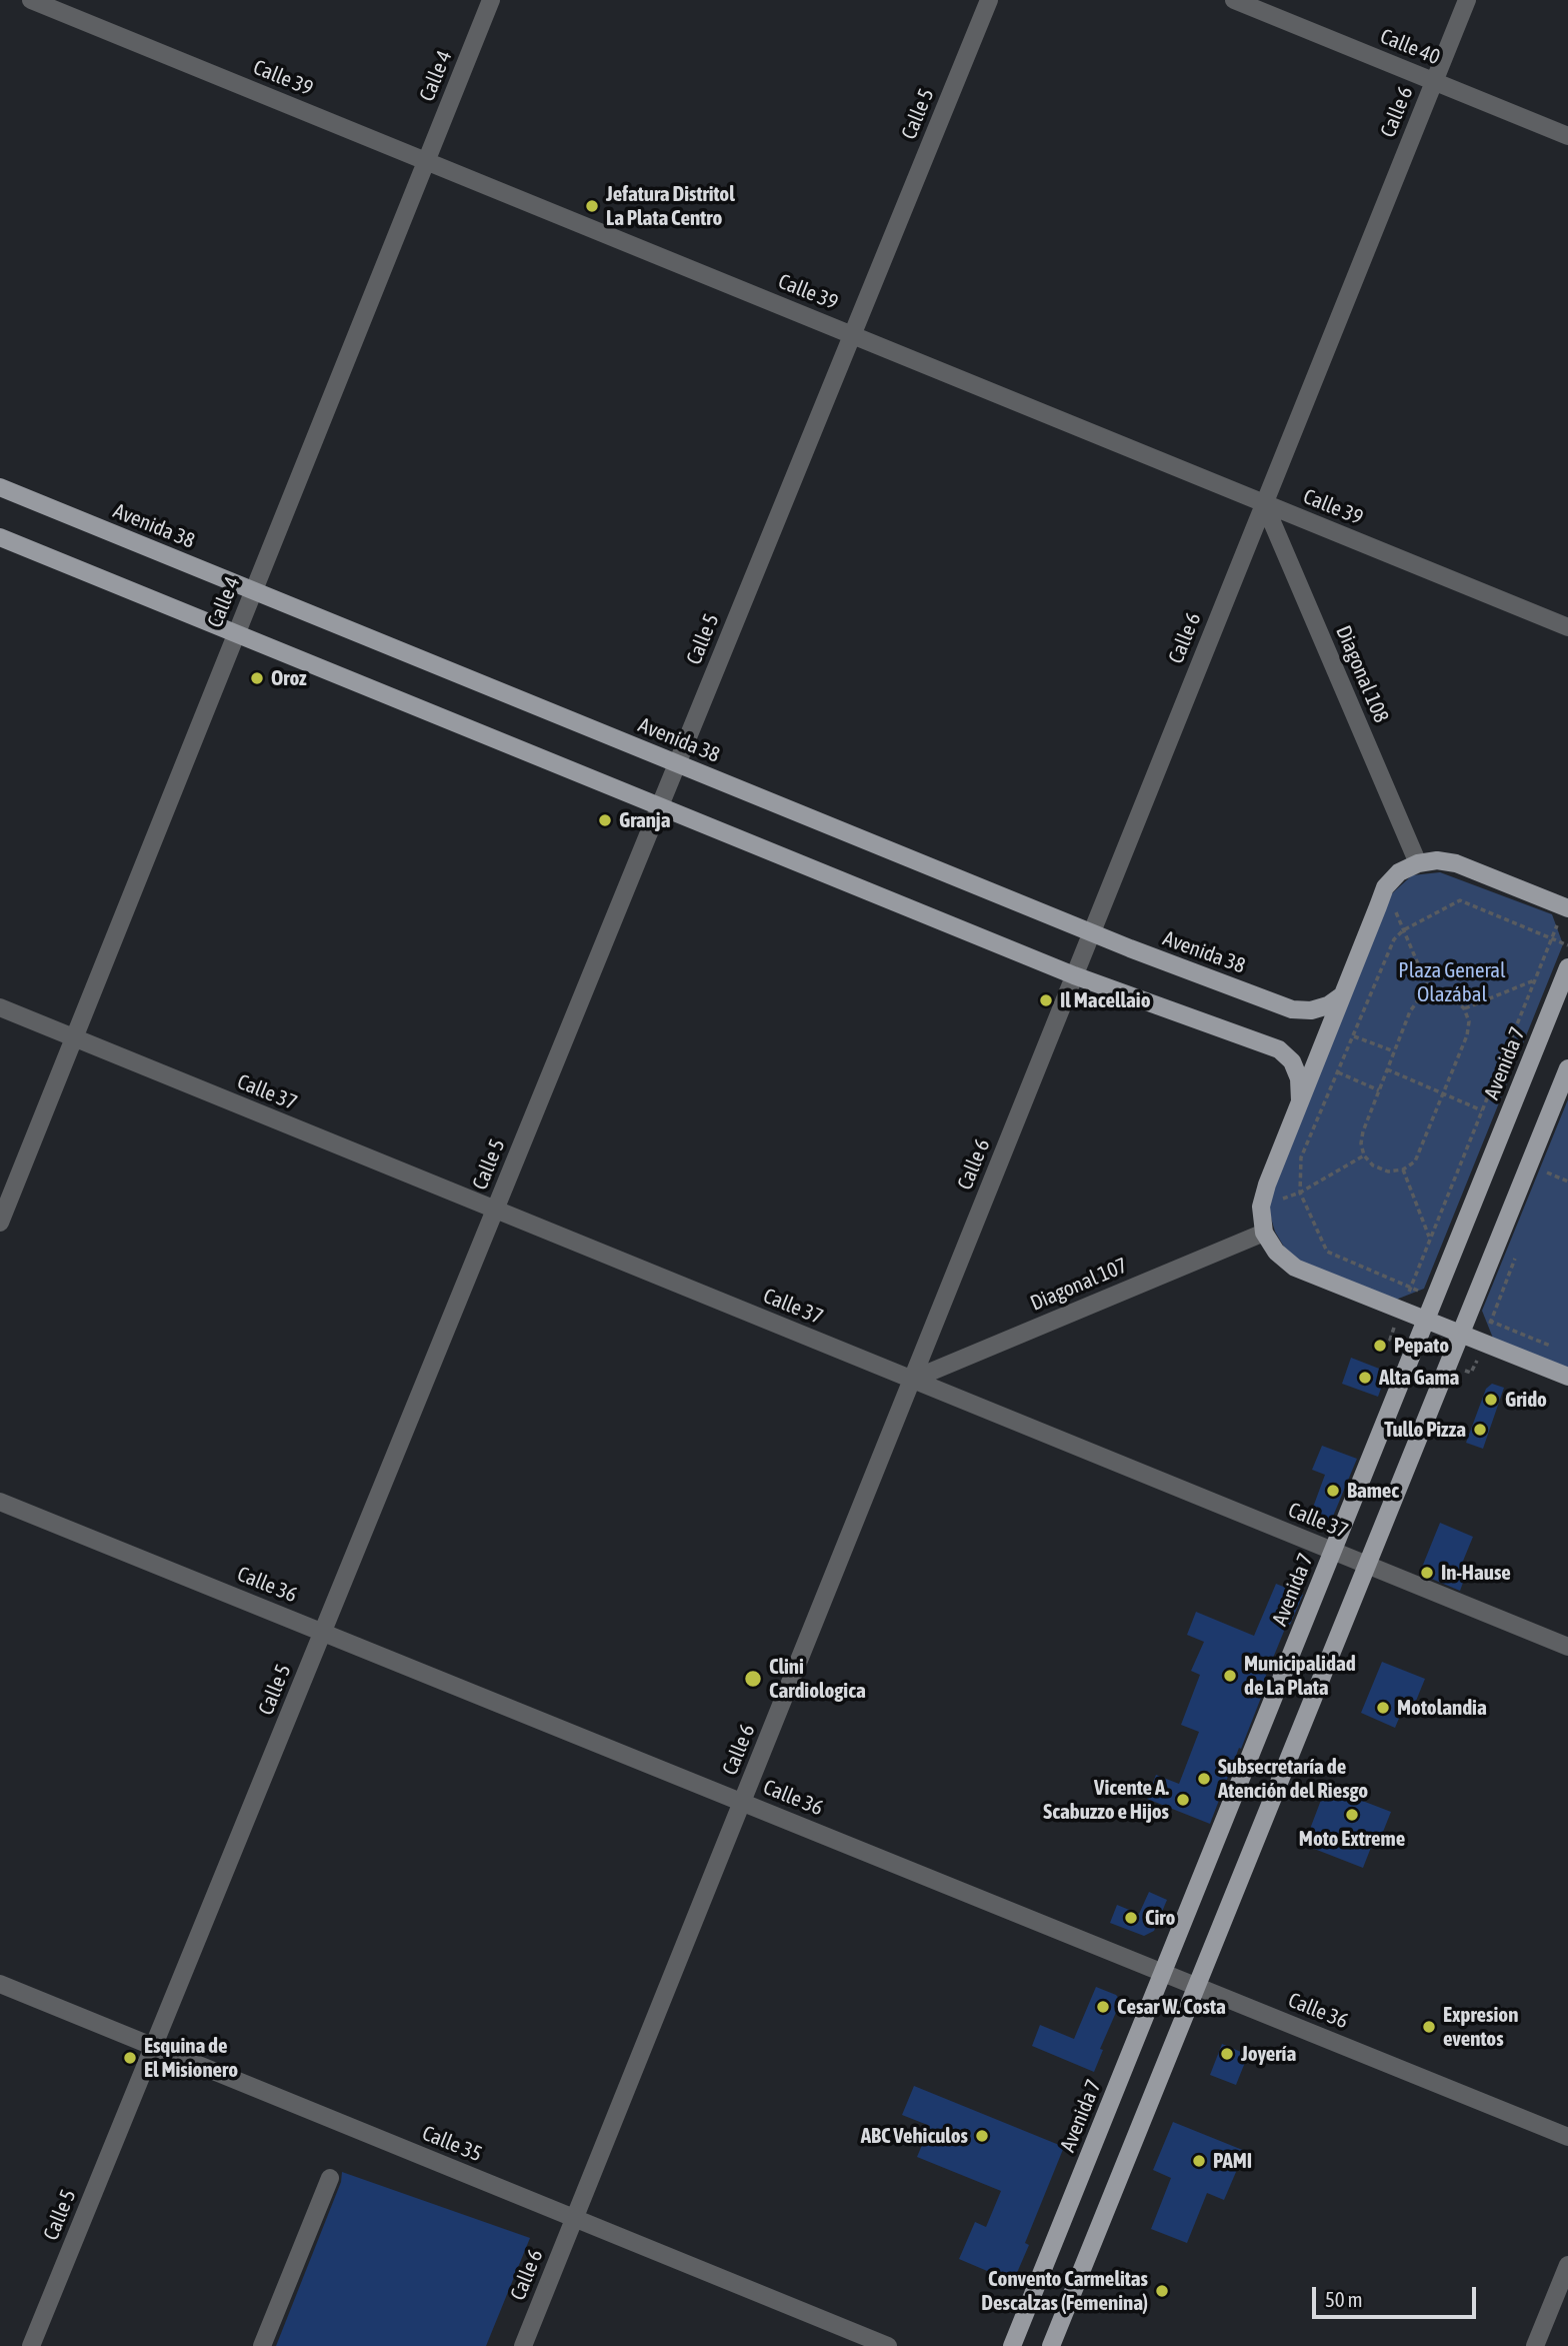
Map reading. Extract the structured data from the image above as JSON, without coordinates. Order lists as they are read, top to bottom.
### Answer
{
  "streets": {
    "main road": ["Avenida 38", "Avenida 7"],
    "street": [
      "Calle 40",
      "Calle 4",
      "Calle 39",
      "Calle 6",
      "Calle 5",
      "Diagonal 108",
      "Calle 37",
      "Diagonal 107",
      "Calle 36",
      "Calle 35"
    ]
  },
  "crossings": [
    ["Calle 40", "Calle 6"],
    ["Calle 4", "Calle 39"],
    ["Calle 4", "Avenida 38"],
    ["Calle 4", "Calle 37"],
    ["Calle 39", "Calle 6"],
    ["Calle 39", "Calle 5"],
    ["Calle 39", "Diagonal 108"],
    ["Calle 6", "Avenida 38"],
    ["Calle 6", "Diagonal 108"],
    ["Calle 6", "Calle 37"],
    ["Calle 6", "Diagonal 107"],
    ["Calle 6", "Calle 36"],
    ["Calle 6", "Calle 35"],
    ["Calle 5", "Avenida 38"],
    ["Calle 5", "Calle 37"],
    ["Calle 5", "Calle 36"],
    ["Calle 5", "Calle 35"],
    ["Avenida 7", "Calle 37"],
    ["Avenida 7", "Calle 36"],
    ["Calle 37", "Diagonal 107"]
  ],
  "parks": ["Plaza General Olazábal"],
  "places": [
    "Jefatura Distritol La Plata Centro",
    "Oroz",
    "Granja",
    "Il Macellaio",
    "Pepato",
    "Alta Gama",
    "Grido",
    "Tullo Pizza",
    "Bamec",
    "In-Hause",
    "Municipalidad de La Plata",
    "Clini Cardiologica",
    "Motolandia",
    "Subsecretaría de Atención del Riesgo",
    "Vicente A. Scabuzzo e Hijos",
    "Moto Extreme",
    "Ciro",
    "Cesar W. Costa",
    "Expresion eventos",
    "Joyería",
    "Esquina de El Misionero",
    "ABC Vehiculos",
    "PAMI",
    "Convento Carmelitas Descalzas (Femenina)"
  ],
  "scale_bar": "50 m"
}
